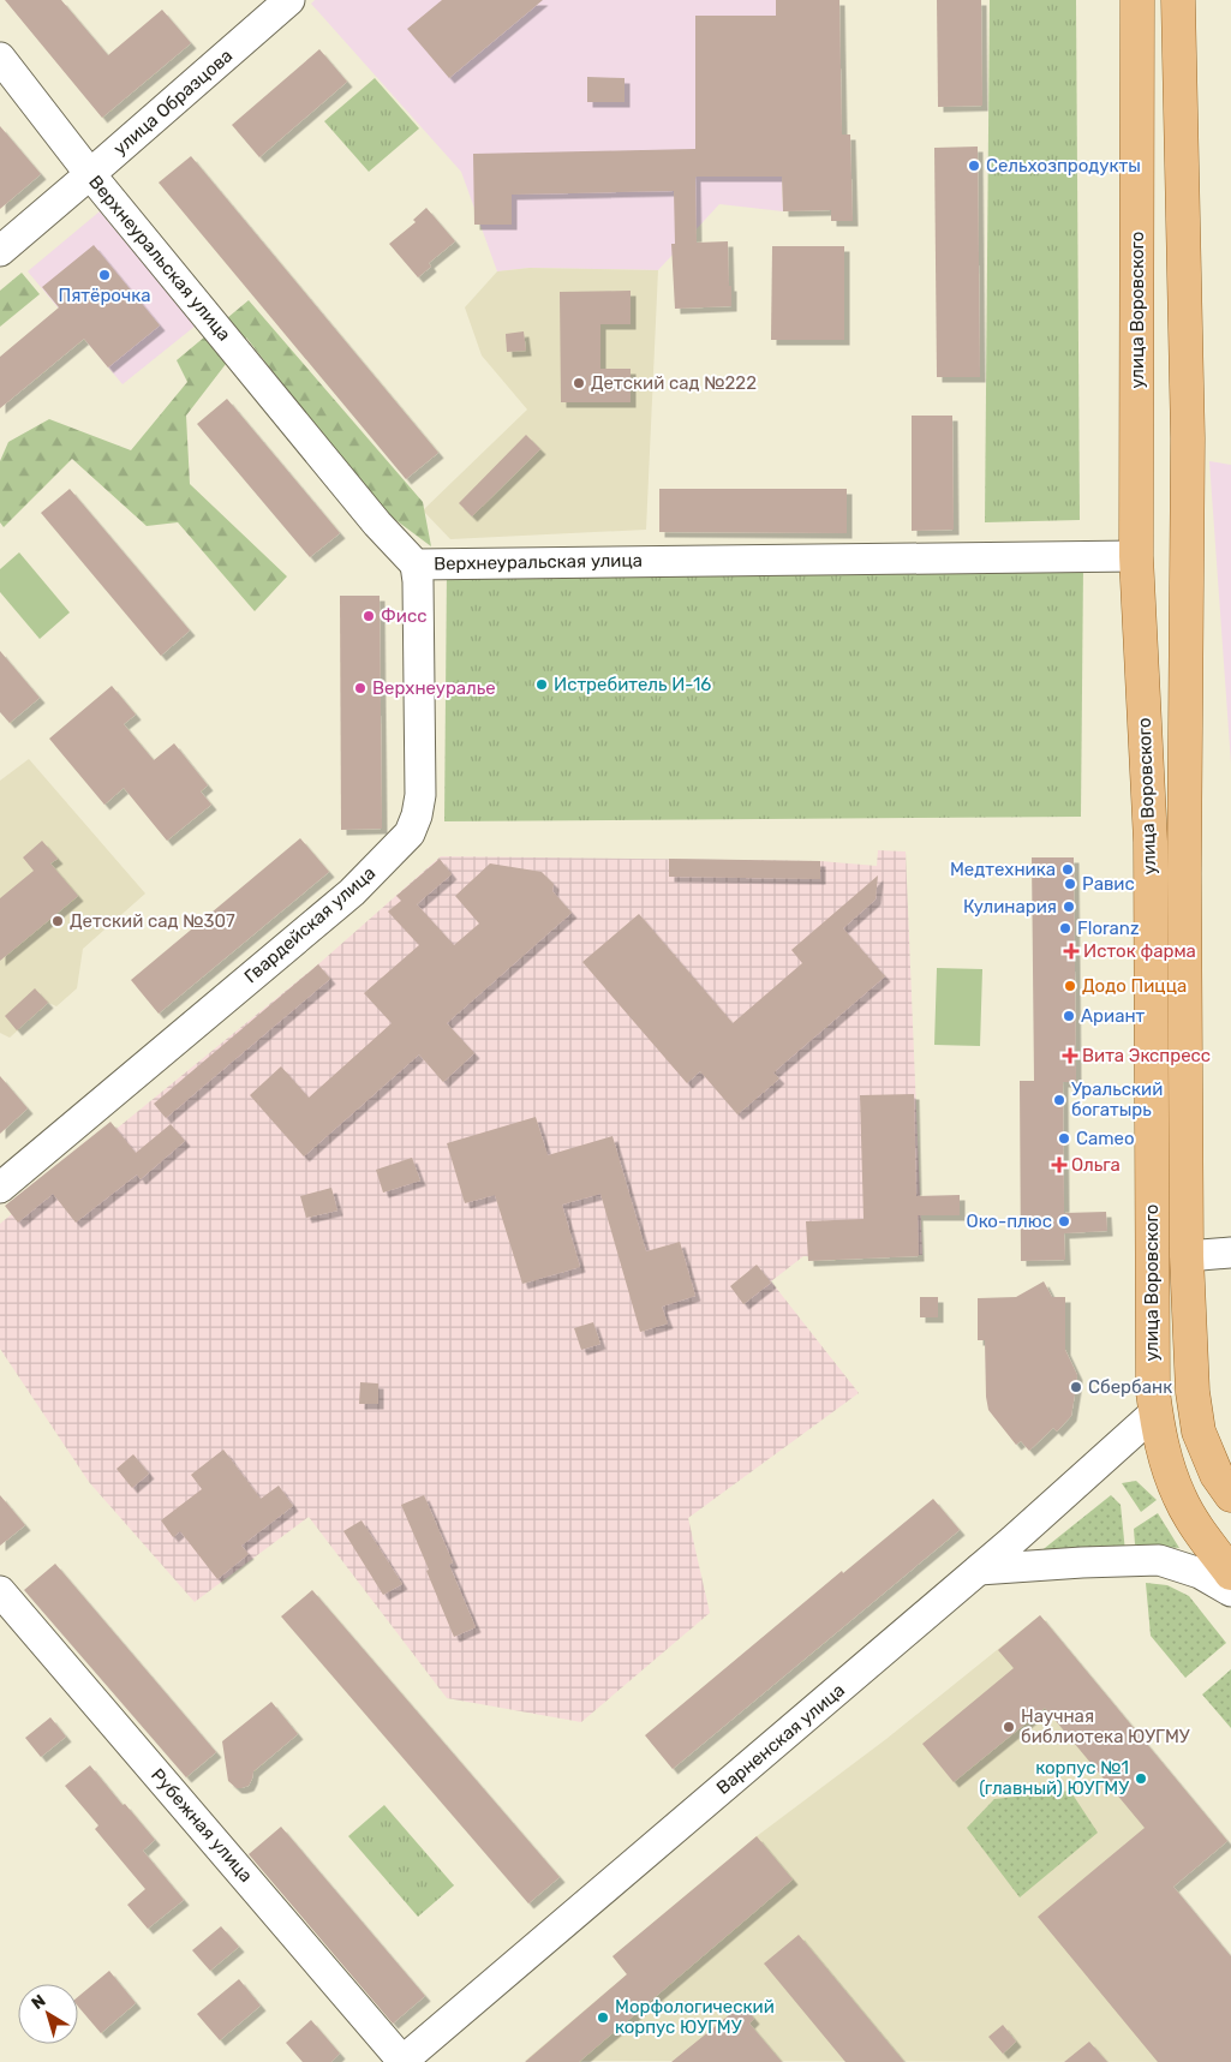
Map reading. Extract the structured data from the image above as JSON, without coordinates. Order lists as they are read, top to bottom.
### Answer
{
  "streets": {
    "main road": ["улица Воровского"],
    "street": [
      "улица Образцова",
      "Верхнеуральская улица",
      "Гвардейская улица",
      "Варненская улица",
      "Рубежная улица"
    ]
  },
  "crossings": [
    ["улица Образцова", "Верхнеуральская улица"],
    ["Верхнеуральская улица", "улица Воровского"],
    ["Верхнеуральская улица", "Гвардейская улица"],
    ["улица Воровского", "Варненская улица"],
    ["Варненская улица", "Рубежная улица"]
  ],
  "places": {
    "other": [
      "Сельхозпродукты",
      "Пятёрочка",
      "Детский сад №222",
      "Фисс",
      "Истребитель И-16",
      "Верхнеуралье",
      "Медтехника",
      "Равис",
      "Кулинария",
      "Детский сад №307",
      "Floranz",
      "Додо Пицца",
      "Ариант",
      "Уральский богатырь",
      "Cameo",
      "Око-плюс",
      "Сбербанк",
      "Научная библиотека ЮУГМУ",
      "корпус №1 (главный) ЮУГМУ",
      "Морфологический корпус ЮУГМУ"
    ],
    "health": ["Исток фарма", "Вита Экспресс", "Ольга"]
  },
  "north": "top left"
}
